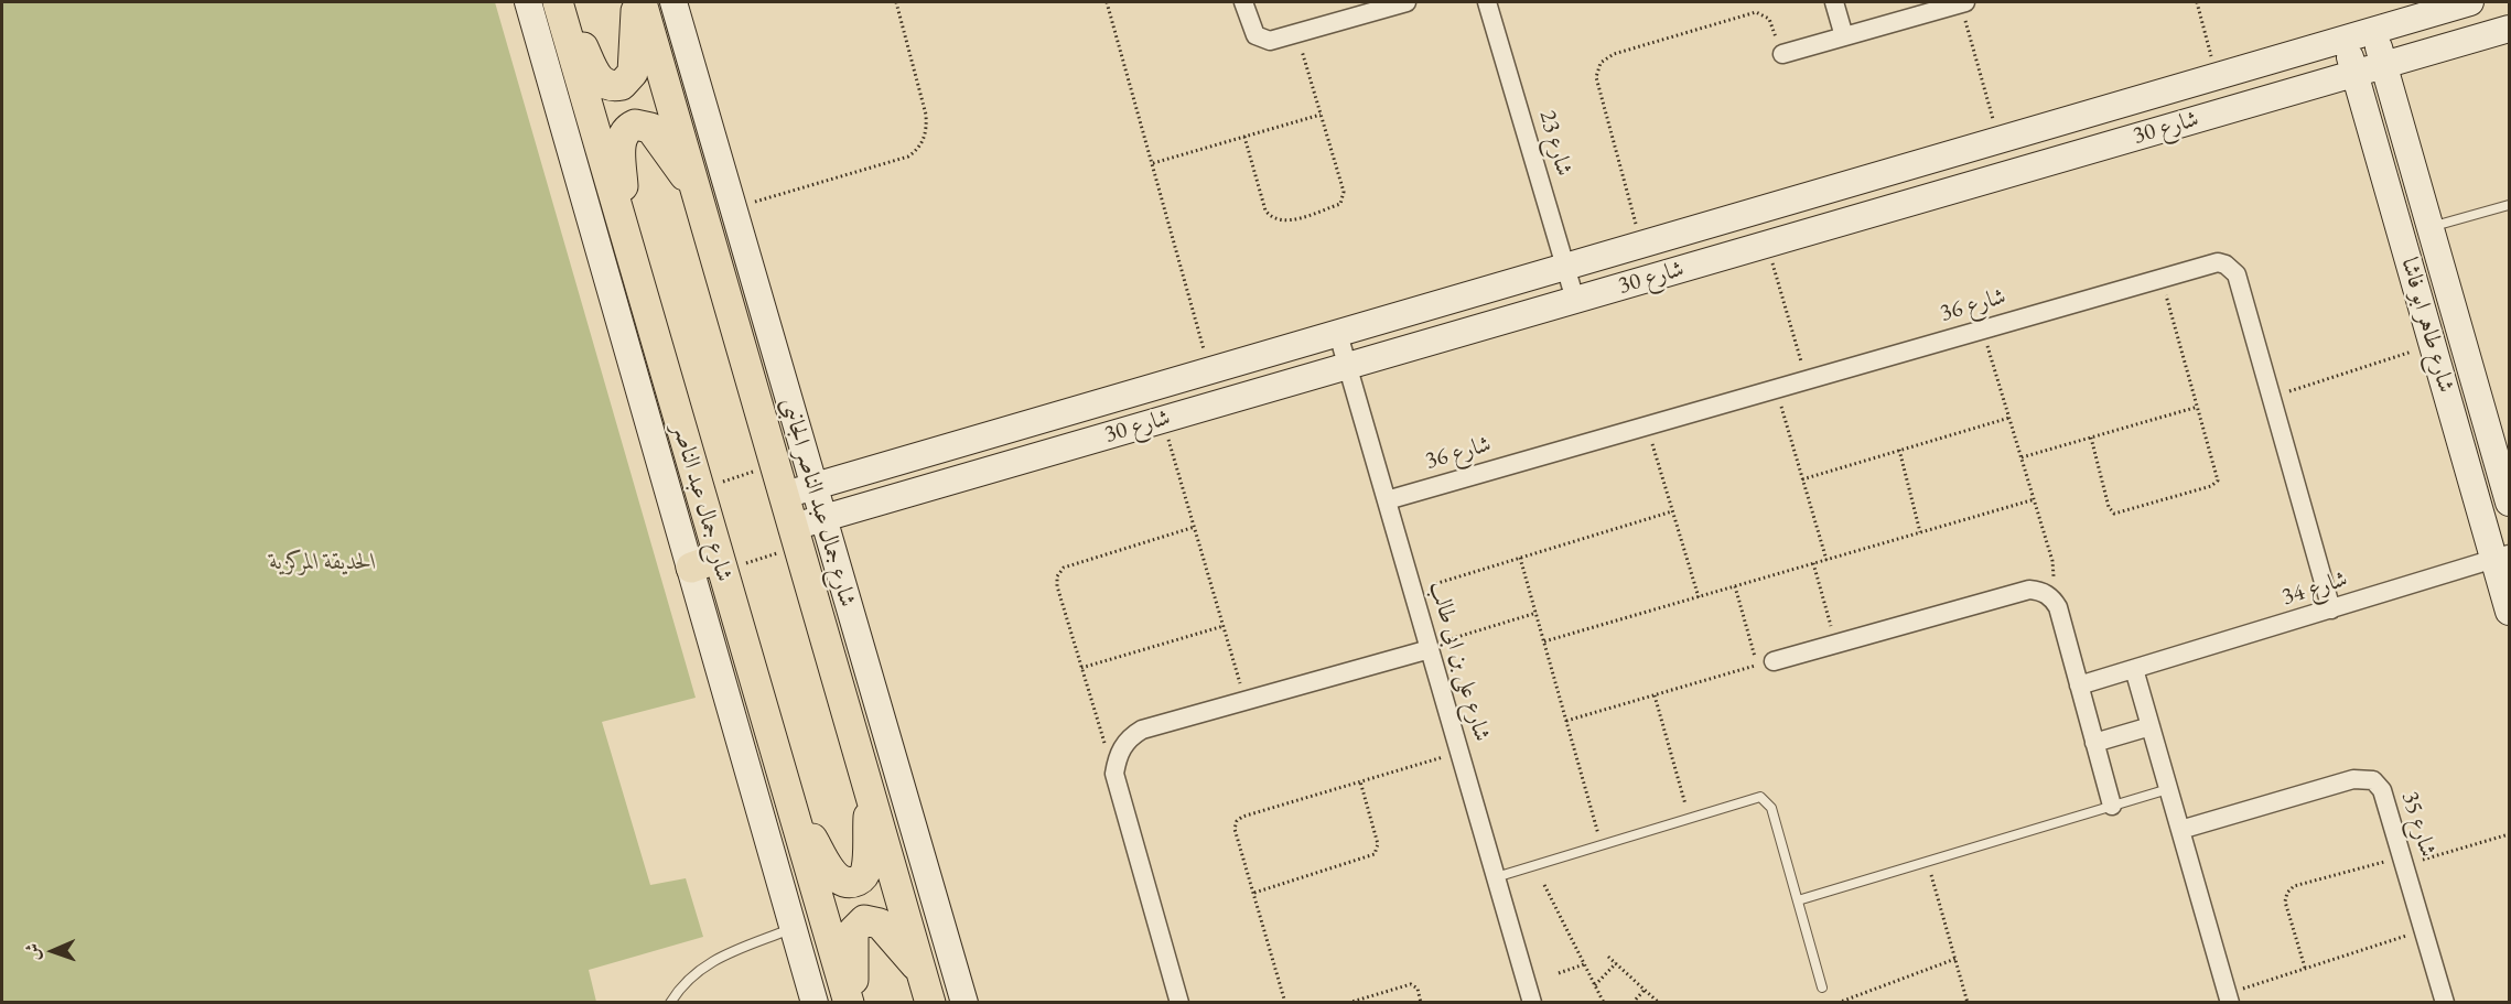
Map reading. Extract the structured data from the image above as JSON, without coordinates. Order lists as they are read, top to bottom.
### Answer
{
  "streets": {
    "main road": ["شارع جمال عبد الناصر"],
    "street": [
      "شارع 30",
      "شارع 23",
      "شارع 36",
      "شارع طاهر ابو فاشا",
      "شارع جمال عبد الناصر الجانبى",
      "شارع 34",
      "شارع على بن ابى طالب",
      "شارع 35"
    ]
  },
  "crossings": [
    ["شارع 30", "شارع 23"],
    ["شارع 30", "شارع طاهر ابو فاشا"],
    ["شارع 30", "شارع جمال عبد الناصر الجانبى"],
    ["شارع 30", "شارع على بن ابى طالب"],
    ["شارع 36", "شارع 34"],
    ["شارع 36", "شارع على بن ابى طالب"],
    ["شارع طاهر ابو فاشا", "شارع 34"]
  ],
  "parks": ["الحديقة المركزية"],
  "north": "left"
}
